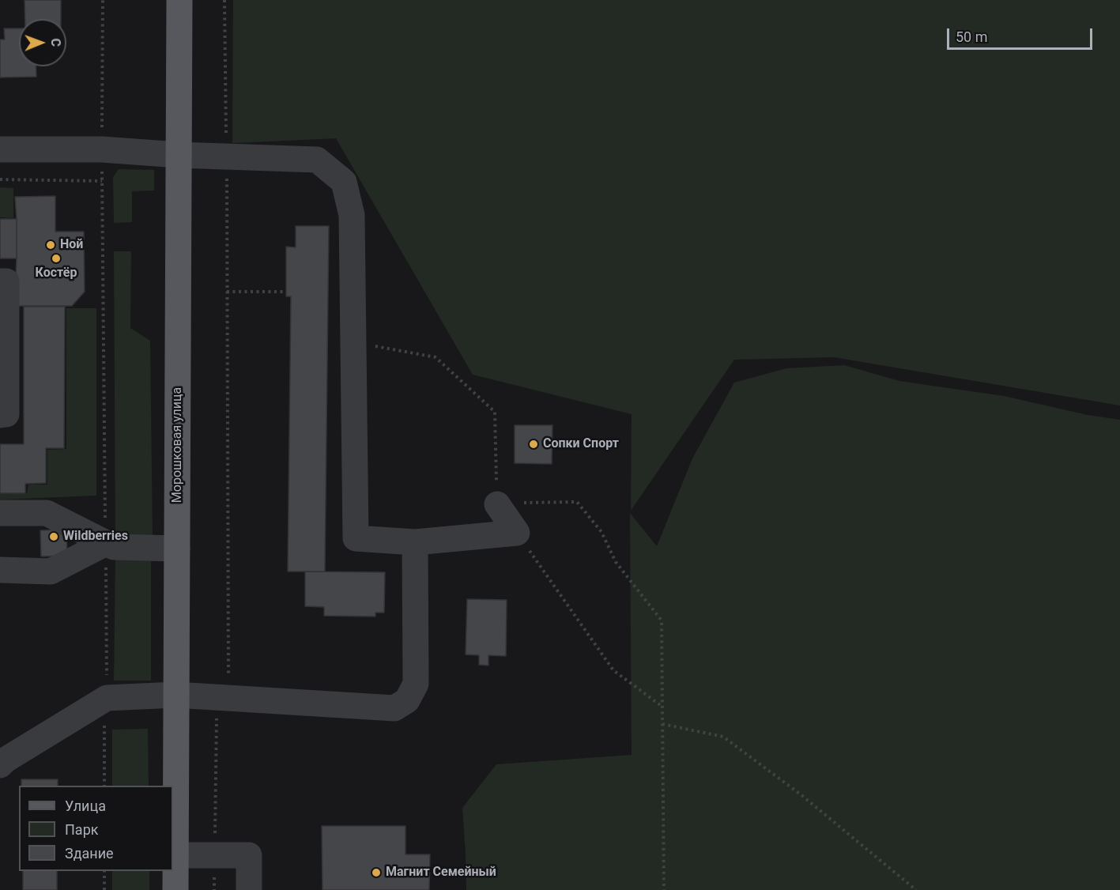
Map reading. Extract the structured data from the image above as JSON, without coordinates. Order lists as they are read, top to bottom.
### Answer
{
  "streets": {
    "main road": ["Морошковая улица"]
  },
  "places": [
    "Ной",
    "Костёр",
    "Сопки Спорт",
    "Wildberriеs",
    "Магнит Семейный"
  ],
  "legend": ["Улица", "Парк", "Здание"],
  "scale_bar": "50 m",
  "north": "right"
}
